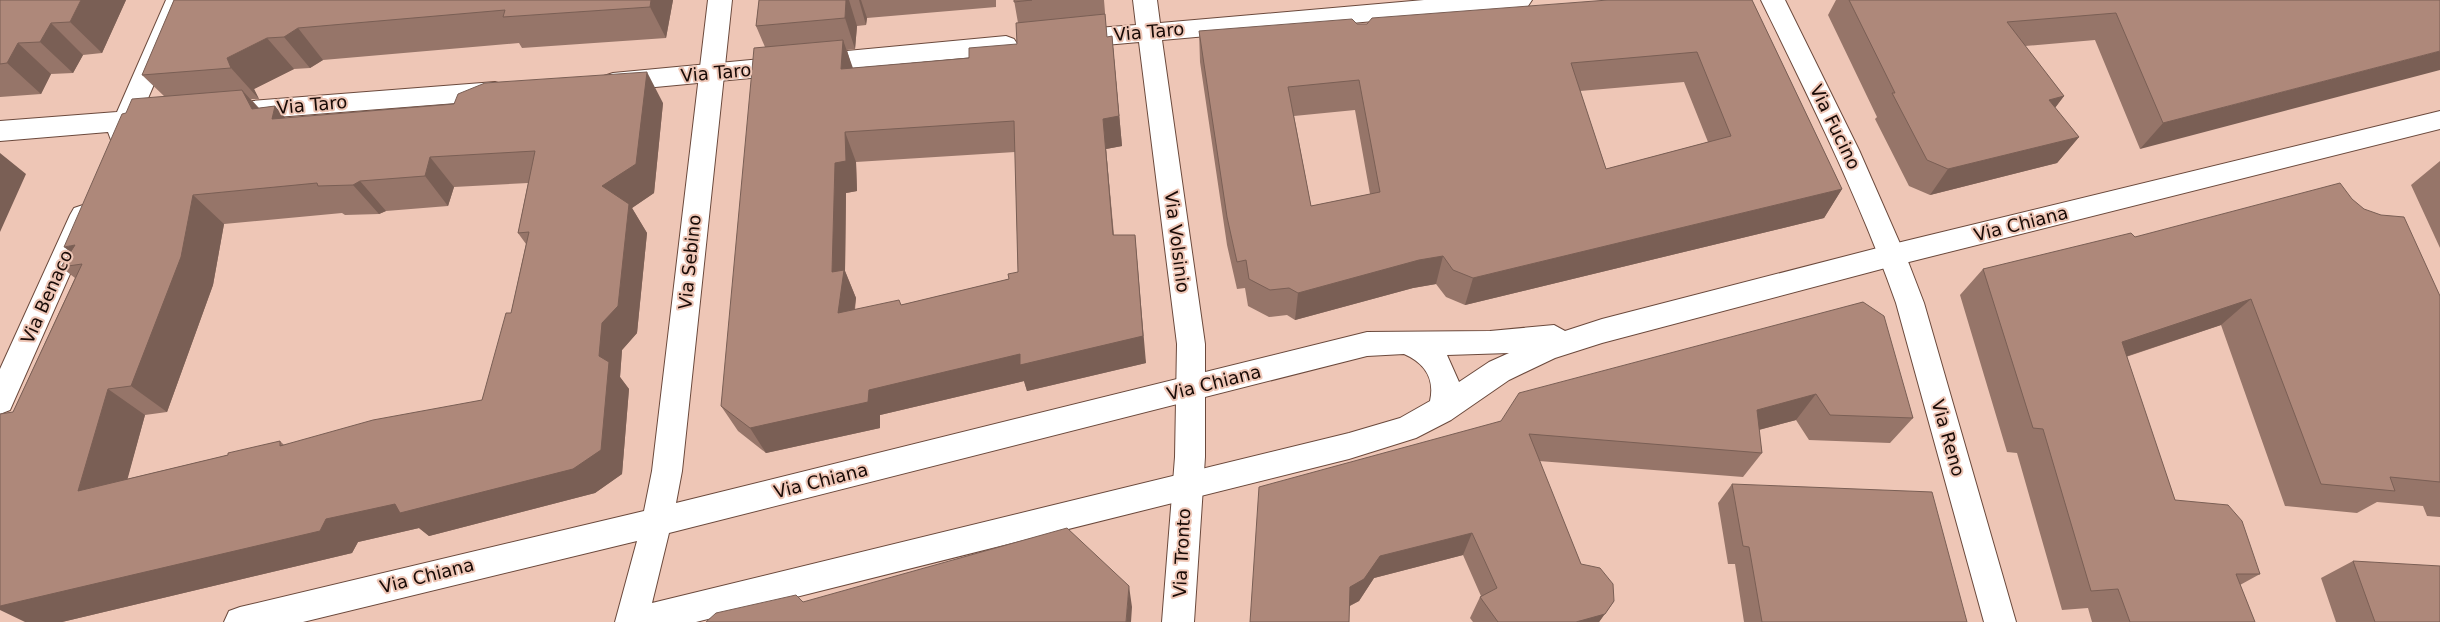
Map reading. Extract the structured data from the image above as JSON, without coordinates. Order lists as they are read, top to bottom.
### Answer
{
  "streets": {
    "street": [
      "Via Taro",
      "Via Fucino",
      "Via Chiana",
      "Via Volsinio",
      "Via Sebino",
      "Via Benaco",
      "Via Reno",
      "Via Tronto"
    ]
  },
  "crossings": [
    ["Via Taro", "Via Volsinio"],
    ["Via Taro", "Via Sebino"],
    ["Via Fucino", "Via Chiana"],
    ["Via Fucino", "Via Reno"],
    ["Via Chiana", "Via Volsinio"],
    ["Via Chiana", "Via Sebino"],
    ["Via Chiana", "Via Reno"],
    ["Via Chiana", "Via Tronto"],
    ["Via Volsinio", "Via Tronto"]
  ]
}
